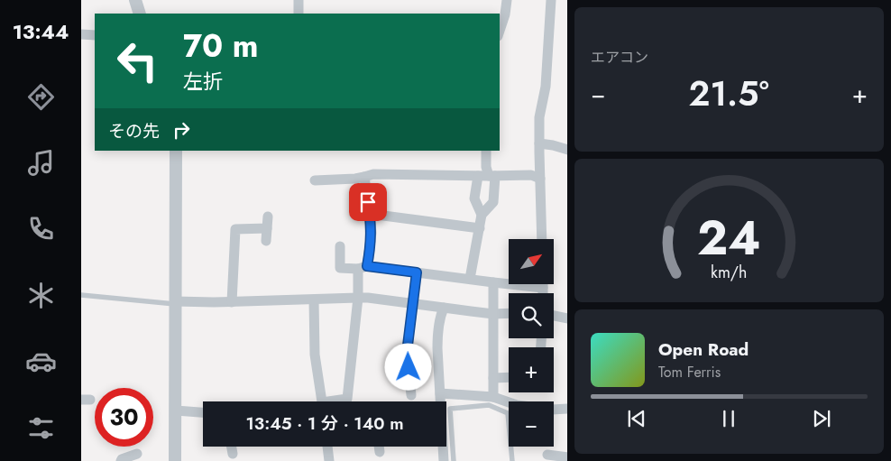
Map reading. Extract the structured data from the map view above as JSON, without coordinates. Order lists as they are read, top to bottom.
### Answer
{
  "north": "top right",
  "page": {
    "tabs": "13:44",
    "tile": "エアコン",
    "turn": ["70 m", "左折"],
    "heat": ["−", "21.5°", "+"],
    "then": "その先",
    "map_buttons": ["+", "−"],
    "song": ["Open Road", "Tom Ferris"],
    "limit": "30",
    "trip": "13:45 · 1 分 · 140 m",
    "gauge": ["24", "km/h"]
  }
}
